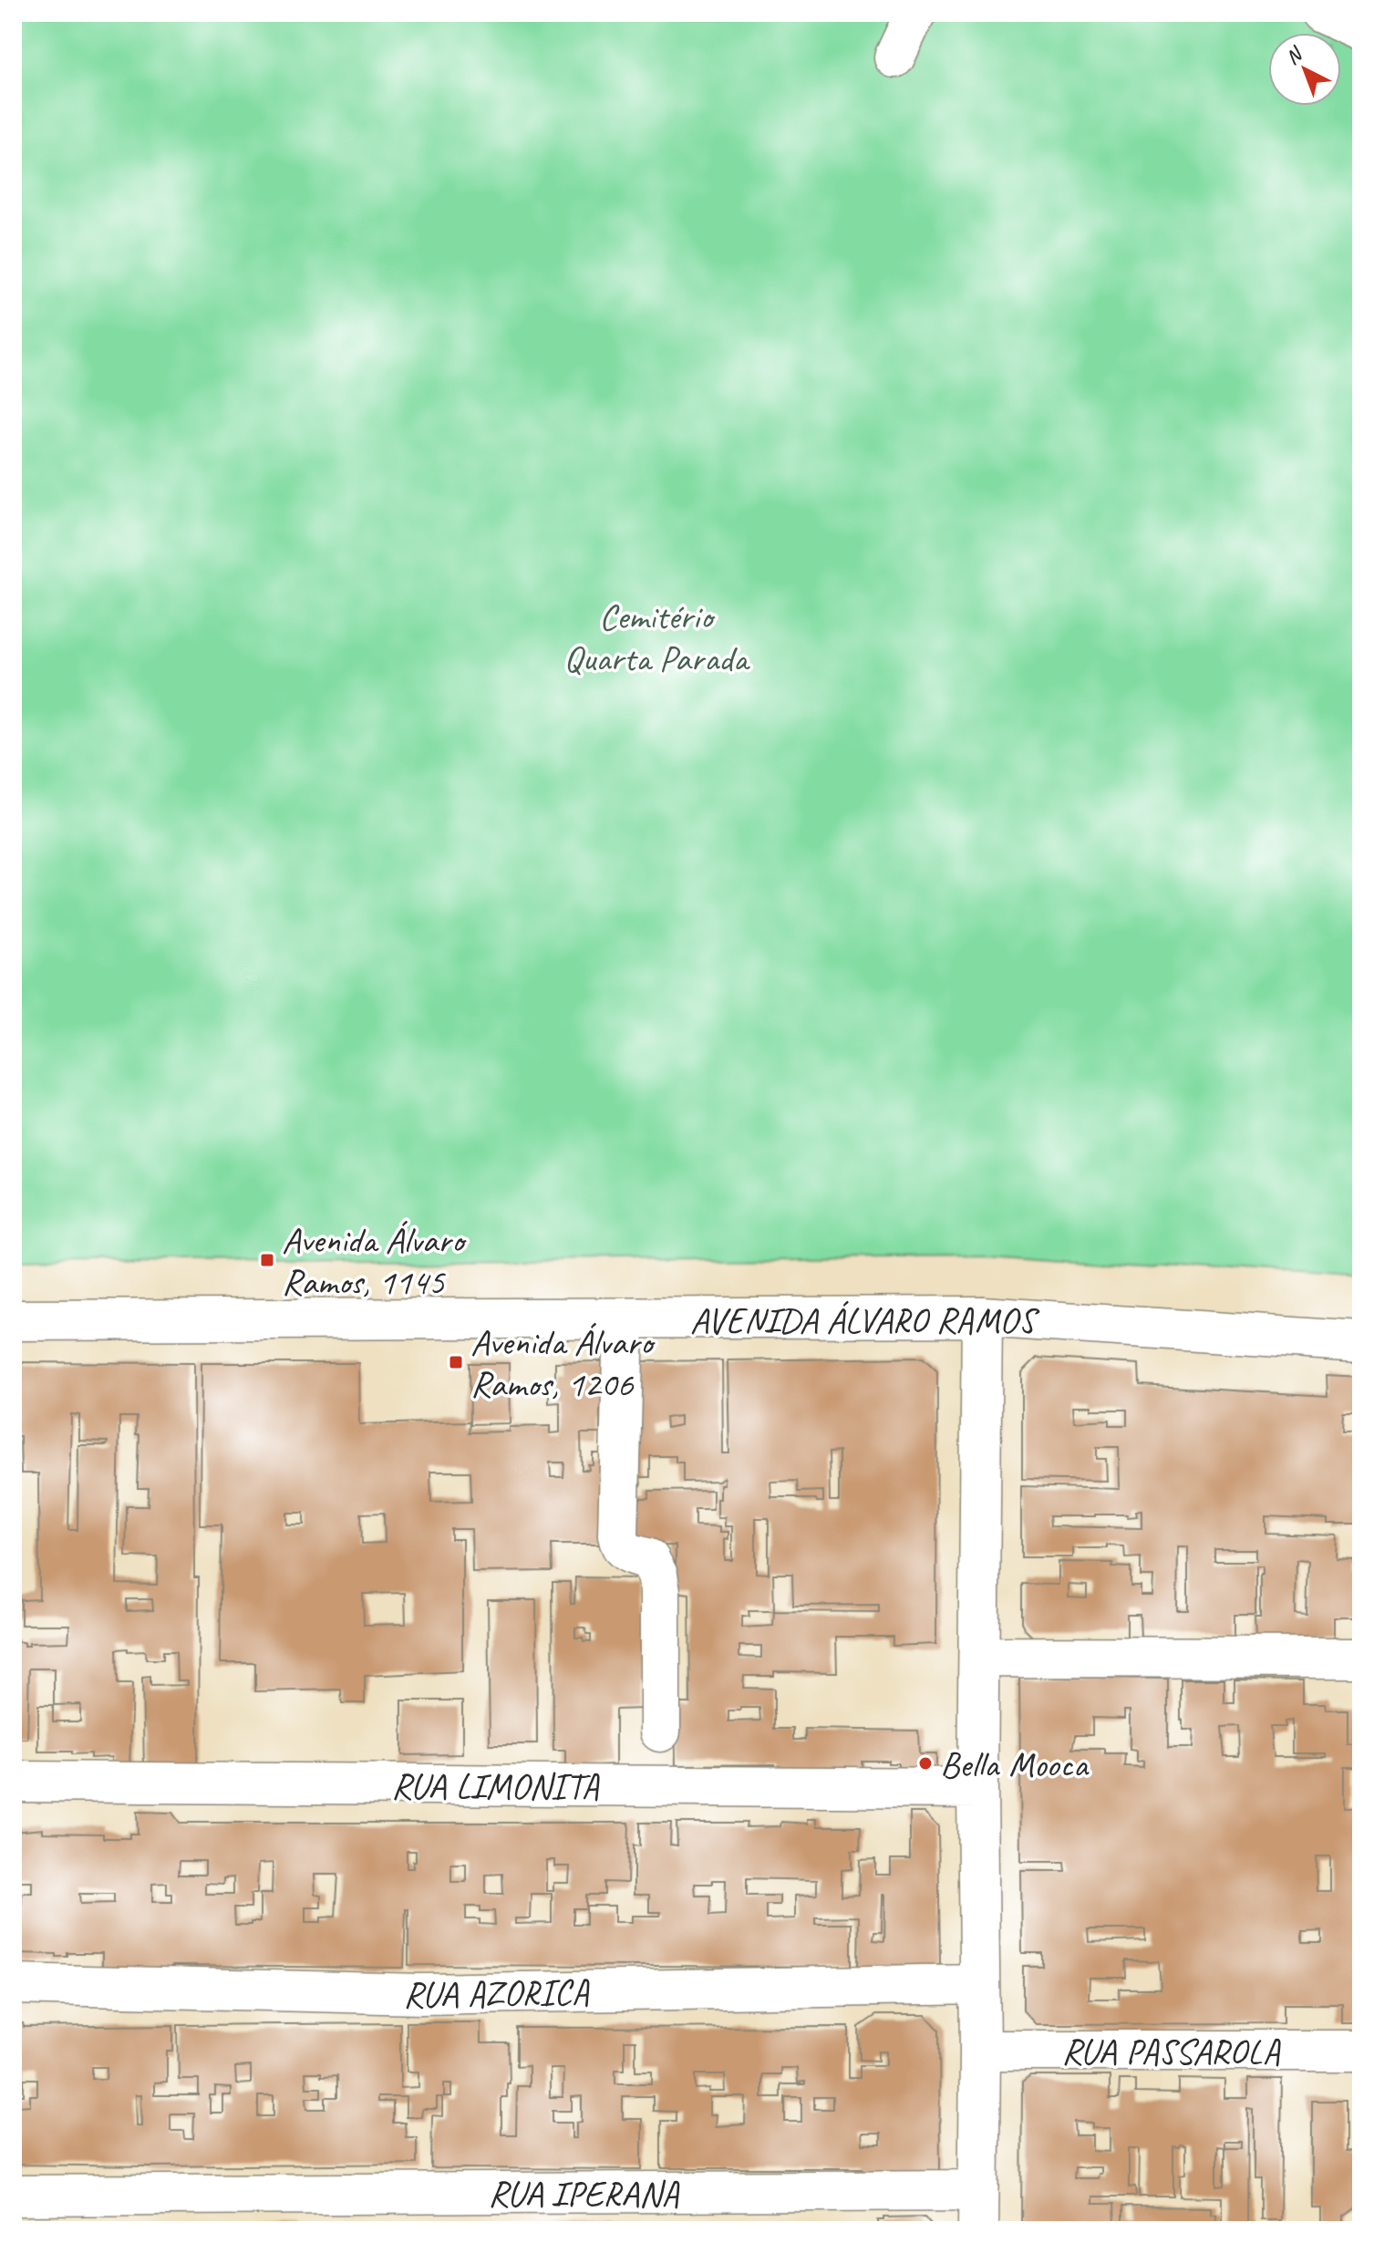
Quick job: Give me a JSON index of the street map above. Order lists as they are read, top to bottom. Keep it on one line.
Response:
{"streets":{"street":["AVENIDA ÁLVARO RAMOS","RUA LIMONITA","RUA AZORICA","RUA PASSAROLA","RUA IPERANA"]},"parks":["Cemitério Quarta Parada"],"places":{"transit":["Avenida Álvaro Ramos, 1145","Avenida Álvaro Ramos, 1206"],"other":["Bella Mooca"]},"north":"top left"}
